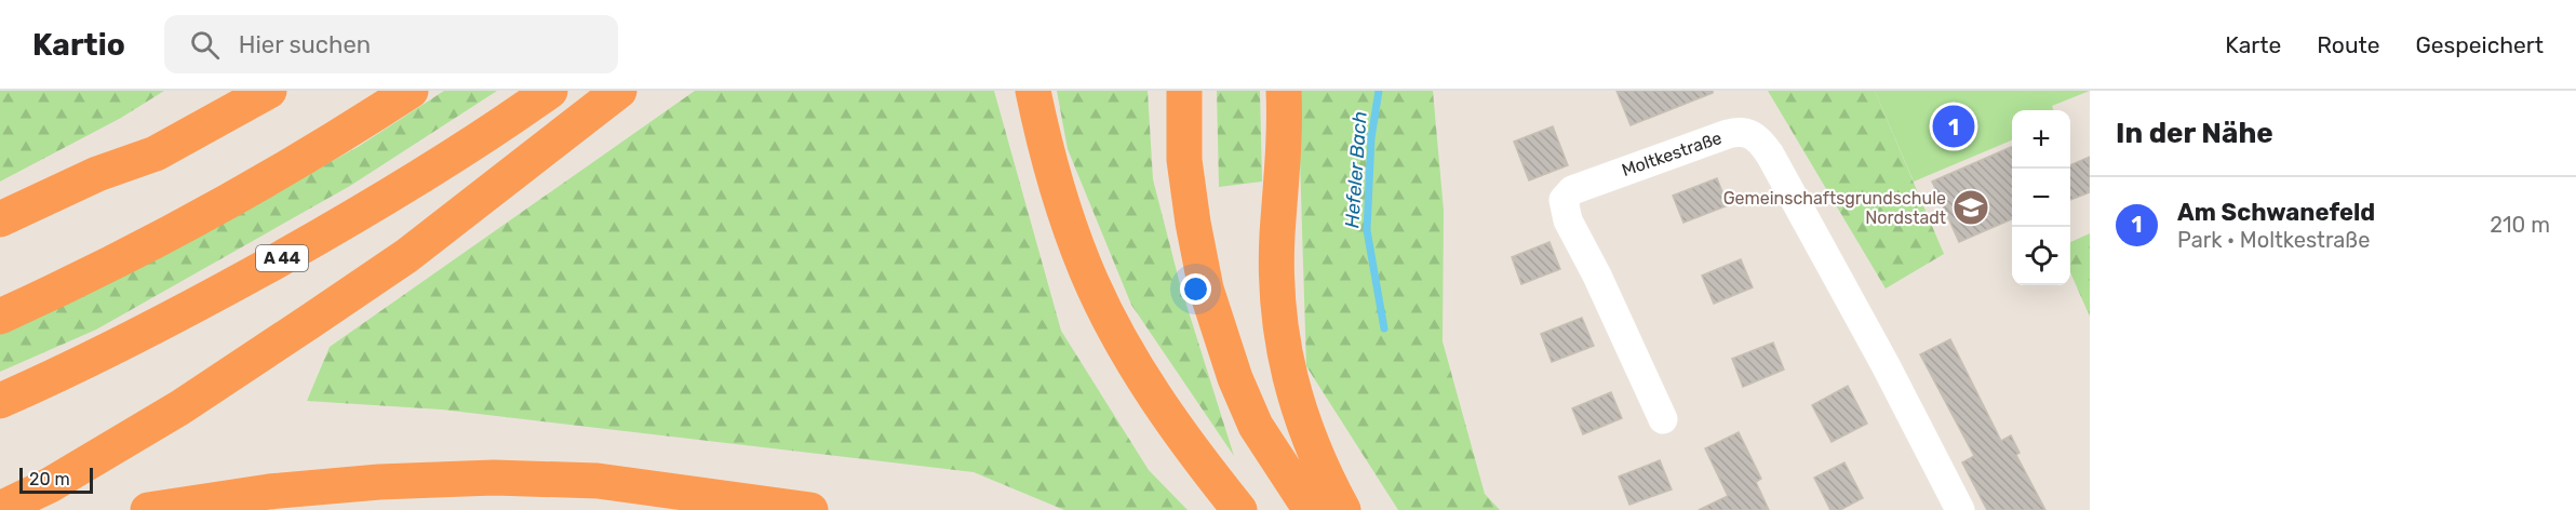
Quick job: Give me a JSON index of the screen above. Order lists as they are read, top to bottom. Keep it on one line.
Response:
{"streets":{"highway":["A 44"],"street":["Moltkestraße"]},"water":["Hefeler Bach"],"places":{"school or university":["Gemeinschaftsgrundschule Nordstadt"]},"scale_bar":"20 m","page":{"header":"Kartio","search":"Hier suchen","nav":["Karte","Route","Gespeichert"],"heading":"In der Nähe","pins":"1","map_buttons":["+","−"],"list":[{"mark":"1","name":"Am Schwanefeld","note":"Park · Moltkestraße","value":"210 m"}],"scale":"20 m"}}
